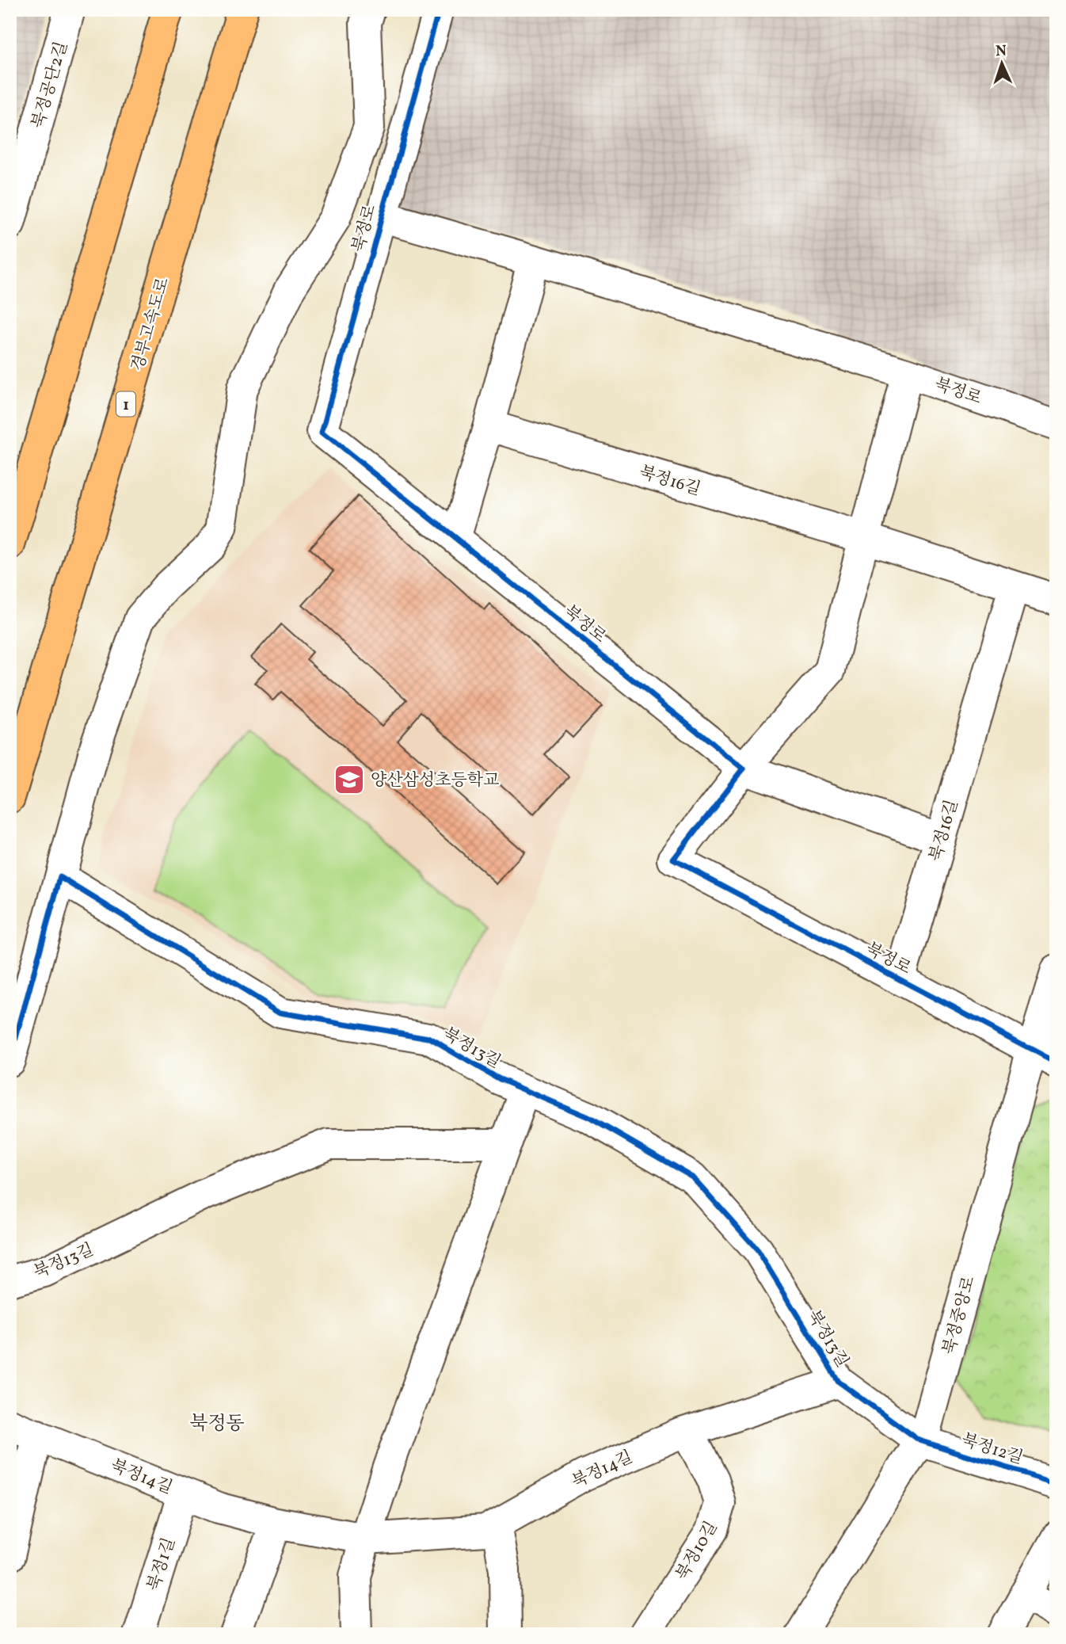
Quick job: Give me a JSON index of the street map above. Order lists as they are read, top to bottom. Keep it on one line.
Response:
{"streets":{"highway":["경부고속도로","1"],"street":["북정공단2길","북정로","북정16길","북정13길","북정중앙로","북정12길","북정14길","북정10길","북정1길"]},"crossings":[["북정로","북정16길"],["북정로","북정중앙로"],["북정13길","북정중앙로"],["북정13길","북정12길"],["북정13길","북정14길"],["북정중앙로","북정12길"],["북정14길","북정10길"],["북정14길","북정1길"]],"districts":["북정동"],"places":{"school or university":["양산삼성초등학교"]},"north":"top"}
